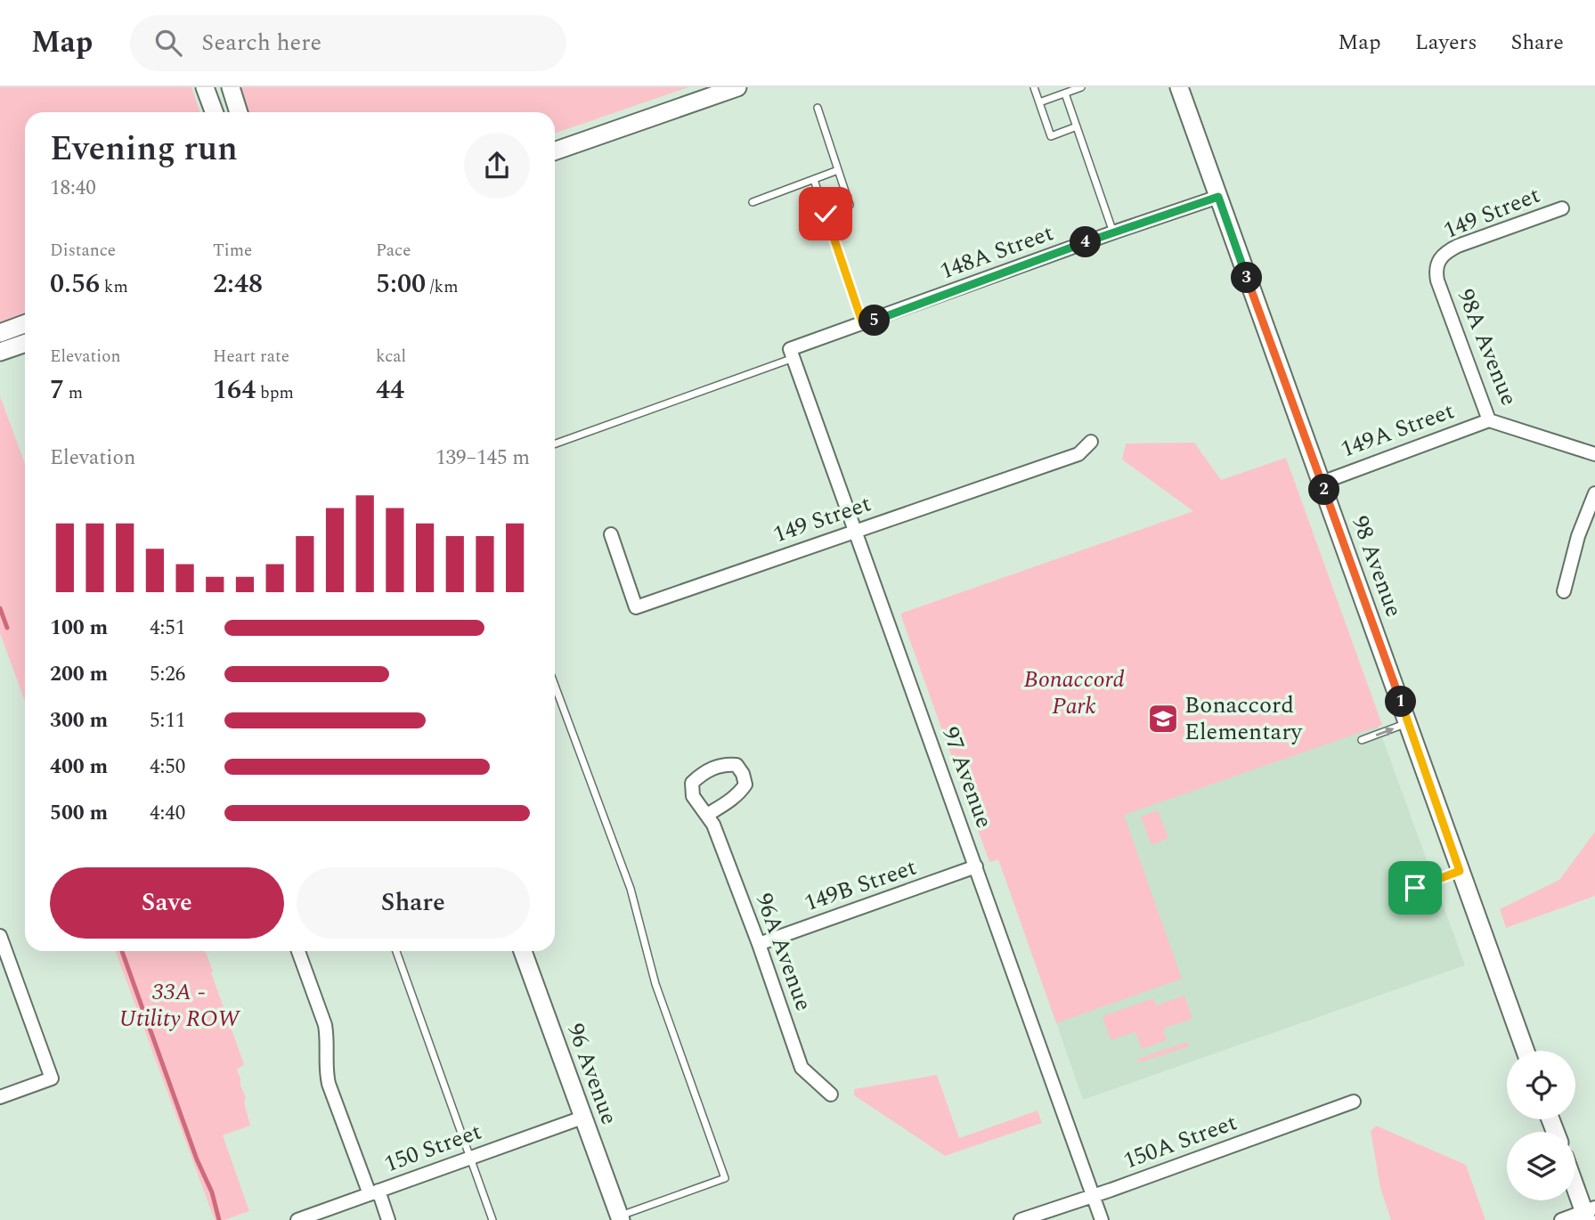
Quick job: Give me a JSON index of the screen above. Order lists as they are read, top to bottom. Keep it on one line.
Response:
{"streets":{"street":["149 Street","148A Street","98A Avenue","149A Street","98 Avenue","97 Avenue","149B Street","96A Avenue","96 Avenue","150A Street","150 Street"]},"crossings":[["149 Street","98A Avenue"],["149 Street","97 Avenue"],["148A Street","98 Avenue"],["148A Street","97 Avenue"],["98A Avenue","149A Street"],["149A Street","98 Avenue"],["97 Avenue","149B Street"],["97 Avenue","150A Street"],["149B Street","96A Avenue"],["96 Avenue","150 Street"]],"parks":["Bonaccord Park","33A - Utility ROW"],"places":{"school or university":["Bonaccord Elementary"]},"page":{"header":"Map","search":"Search here","nav":["Map","Layers","Share"],"heading":["Evening run","18:40"],"stats":[["Distance","0.56 km"],["Time","2:48"],["Pace","5:00 /km"],["Elevation","7 m"],["Heart rate","164 bpm"],["kcal","44"]],"pins":["4","3","5","2","1"],"chart":["Elevation","139–145 m"],"list":[{"name":"100 m","note":"4:51"},{"name":"200 m","note":"5:26"},{"name":"300 m","note":"5:11"},{"name":"400 m","note":"4:50"},{"name":"500 m","note":"4:40"}],"buttons":["Save","Share"]}}
